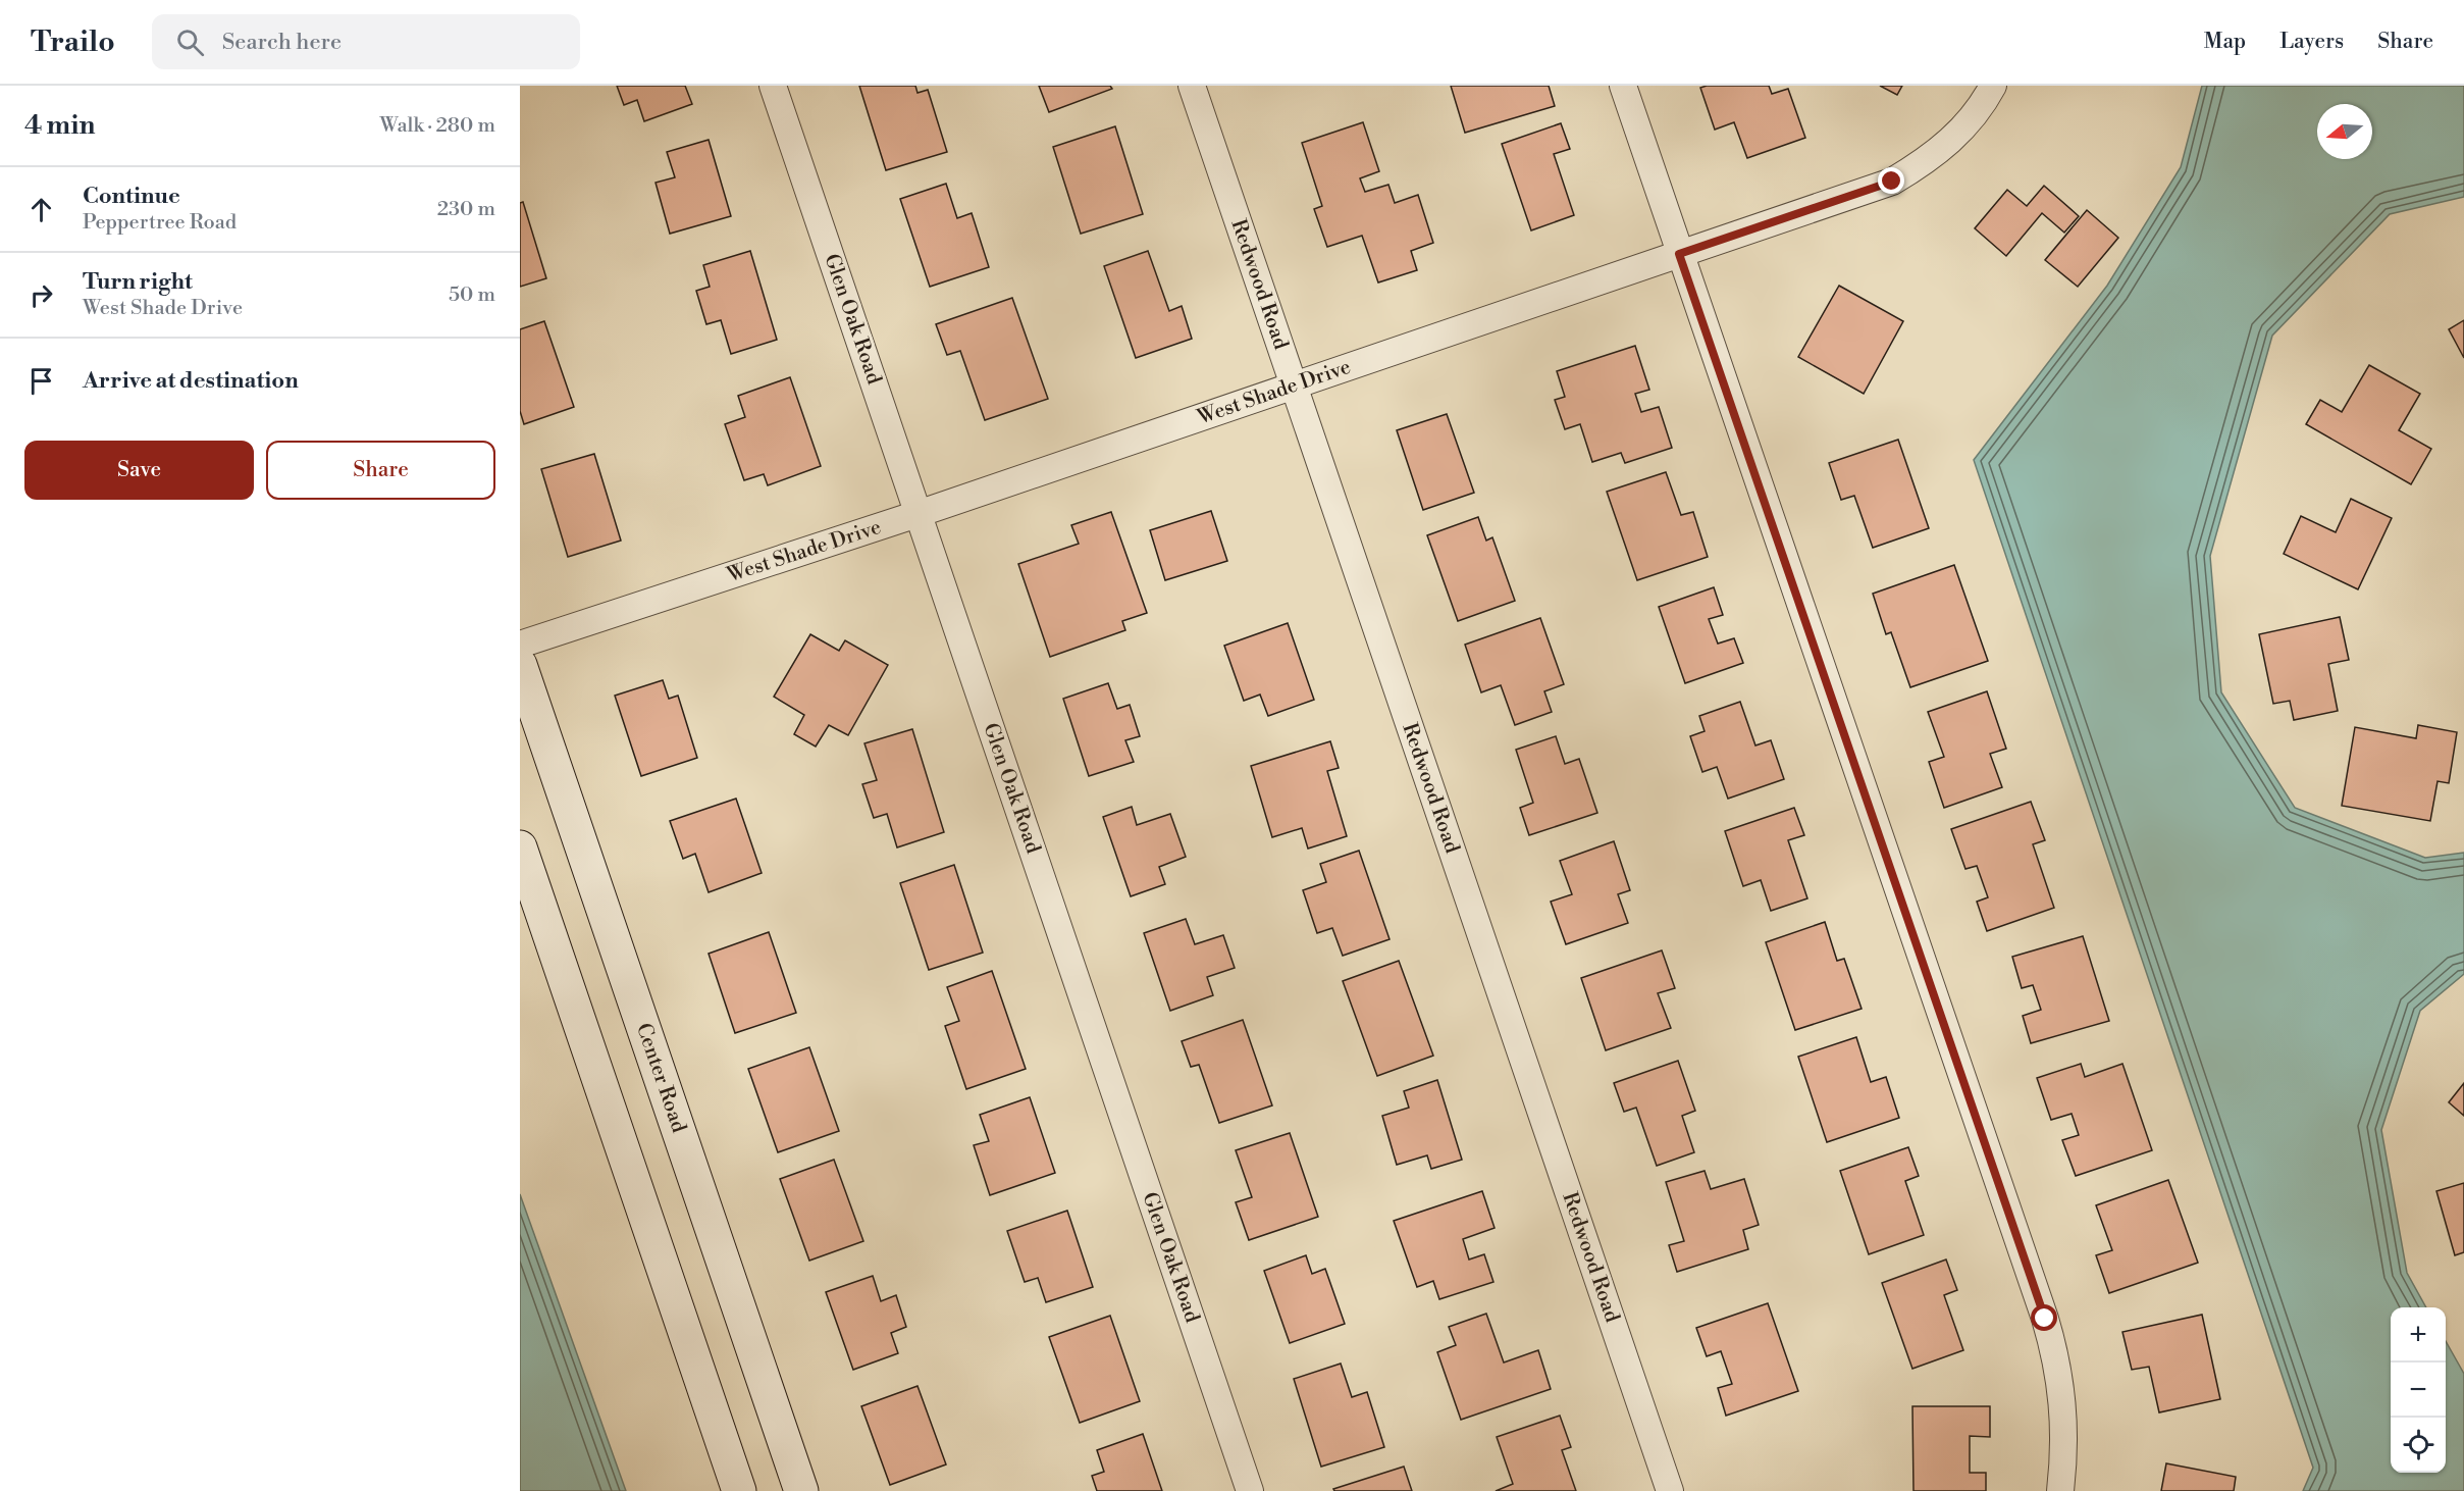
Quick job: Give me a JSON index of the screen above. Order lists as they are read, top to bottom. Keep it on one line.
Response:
{"streets":{"street":["Redwood Road","Glen Oak Road","West Shade Drive","Center Road"]},"crossings":[["Redwood Road","West Shade Drive"],["Glen Oak Road","West Shade Drive"]],"north":"left","page":{"header":"Trailo","search":"Search here","nav":["Map","Layers","Share"],"heading":["4 min","Walk · 280 m"],"list":[["Continue","Peppertree Road","230 m"],["Turn right","West Shade Drive","50 m"],"Arrive at destination"],"buttons":["Save","Share"],"map_buttons":["+","−"]}}
